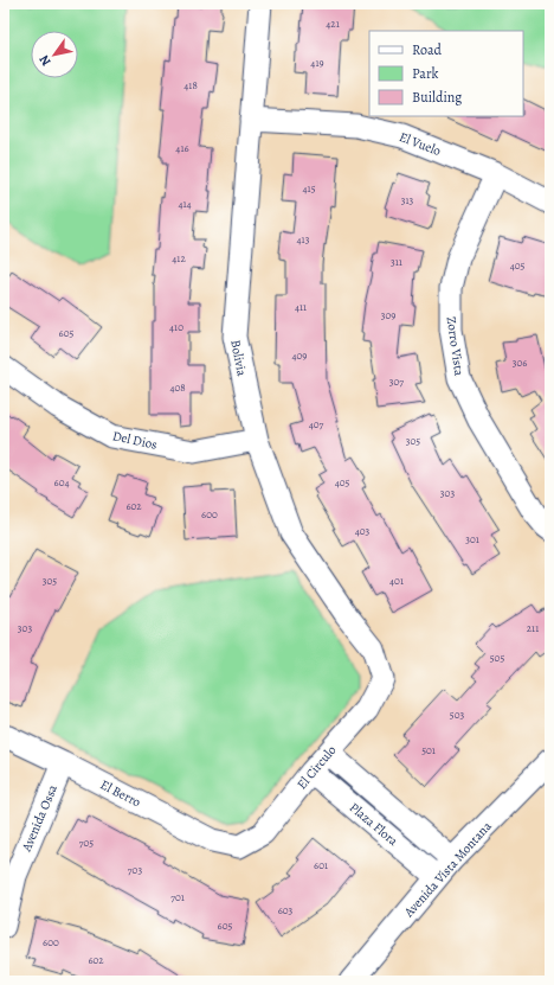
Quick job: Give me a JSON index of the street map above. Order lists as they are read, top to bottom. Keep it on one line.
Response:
{"streets":{"street":["El Vuelo","Zorro Vista","Bolivia","Del Dios","El Circulo","El Berro","Avenida Ossa","Plaza Flora","Avenida Vista Montana"]},"crossings":[["El Vuelo","Zorro Vista"],["El Vuelo","Bolivia"],["Bolivia","Del Dios"],["Bolivia","El Circulo"],["El Circulo","El Berro"],["El Circulo","Plaza Flora"],["El Berro","Avenida Ossa"],["Plaza Flora","Avenida Vista Montana"]],"house_numbers":["421","419","418","416","415","313","414","413","412","311","405","411","309","410","605","409","306","307","408","407","305","604","405","303","602","600","403","301","305","401","303","211","505","503","501","705","601","703","701","603","605","600","602"],"legend":["Road","Park","Building"],"north":"bottom left"}
